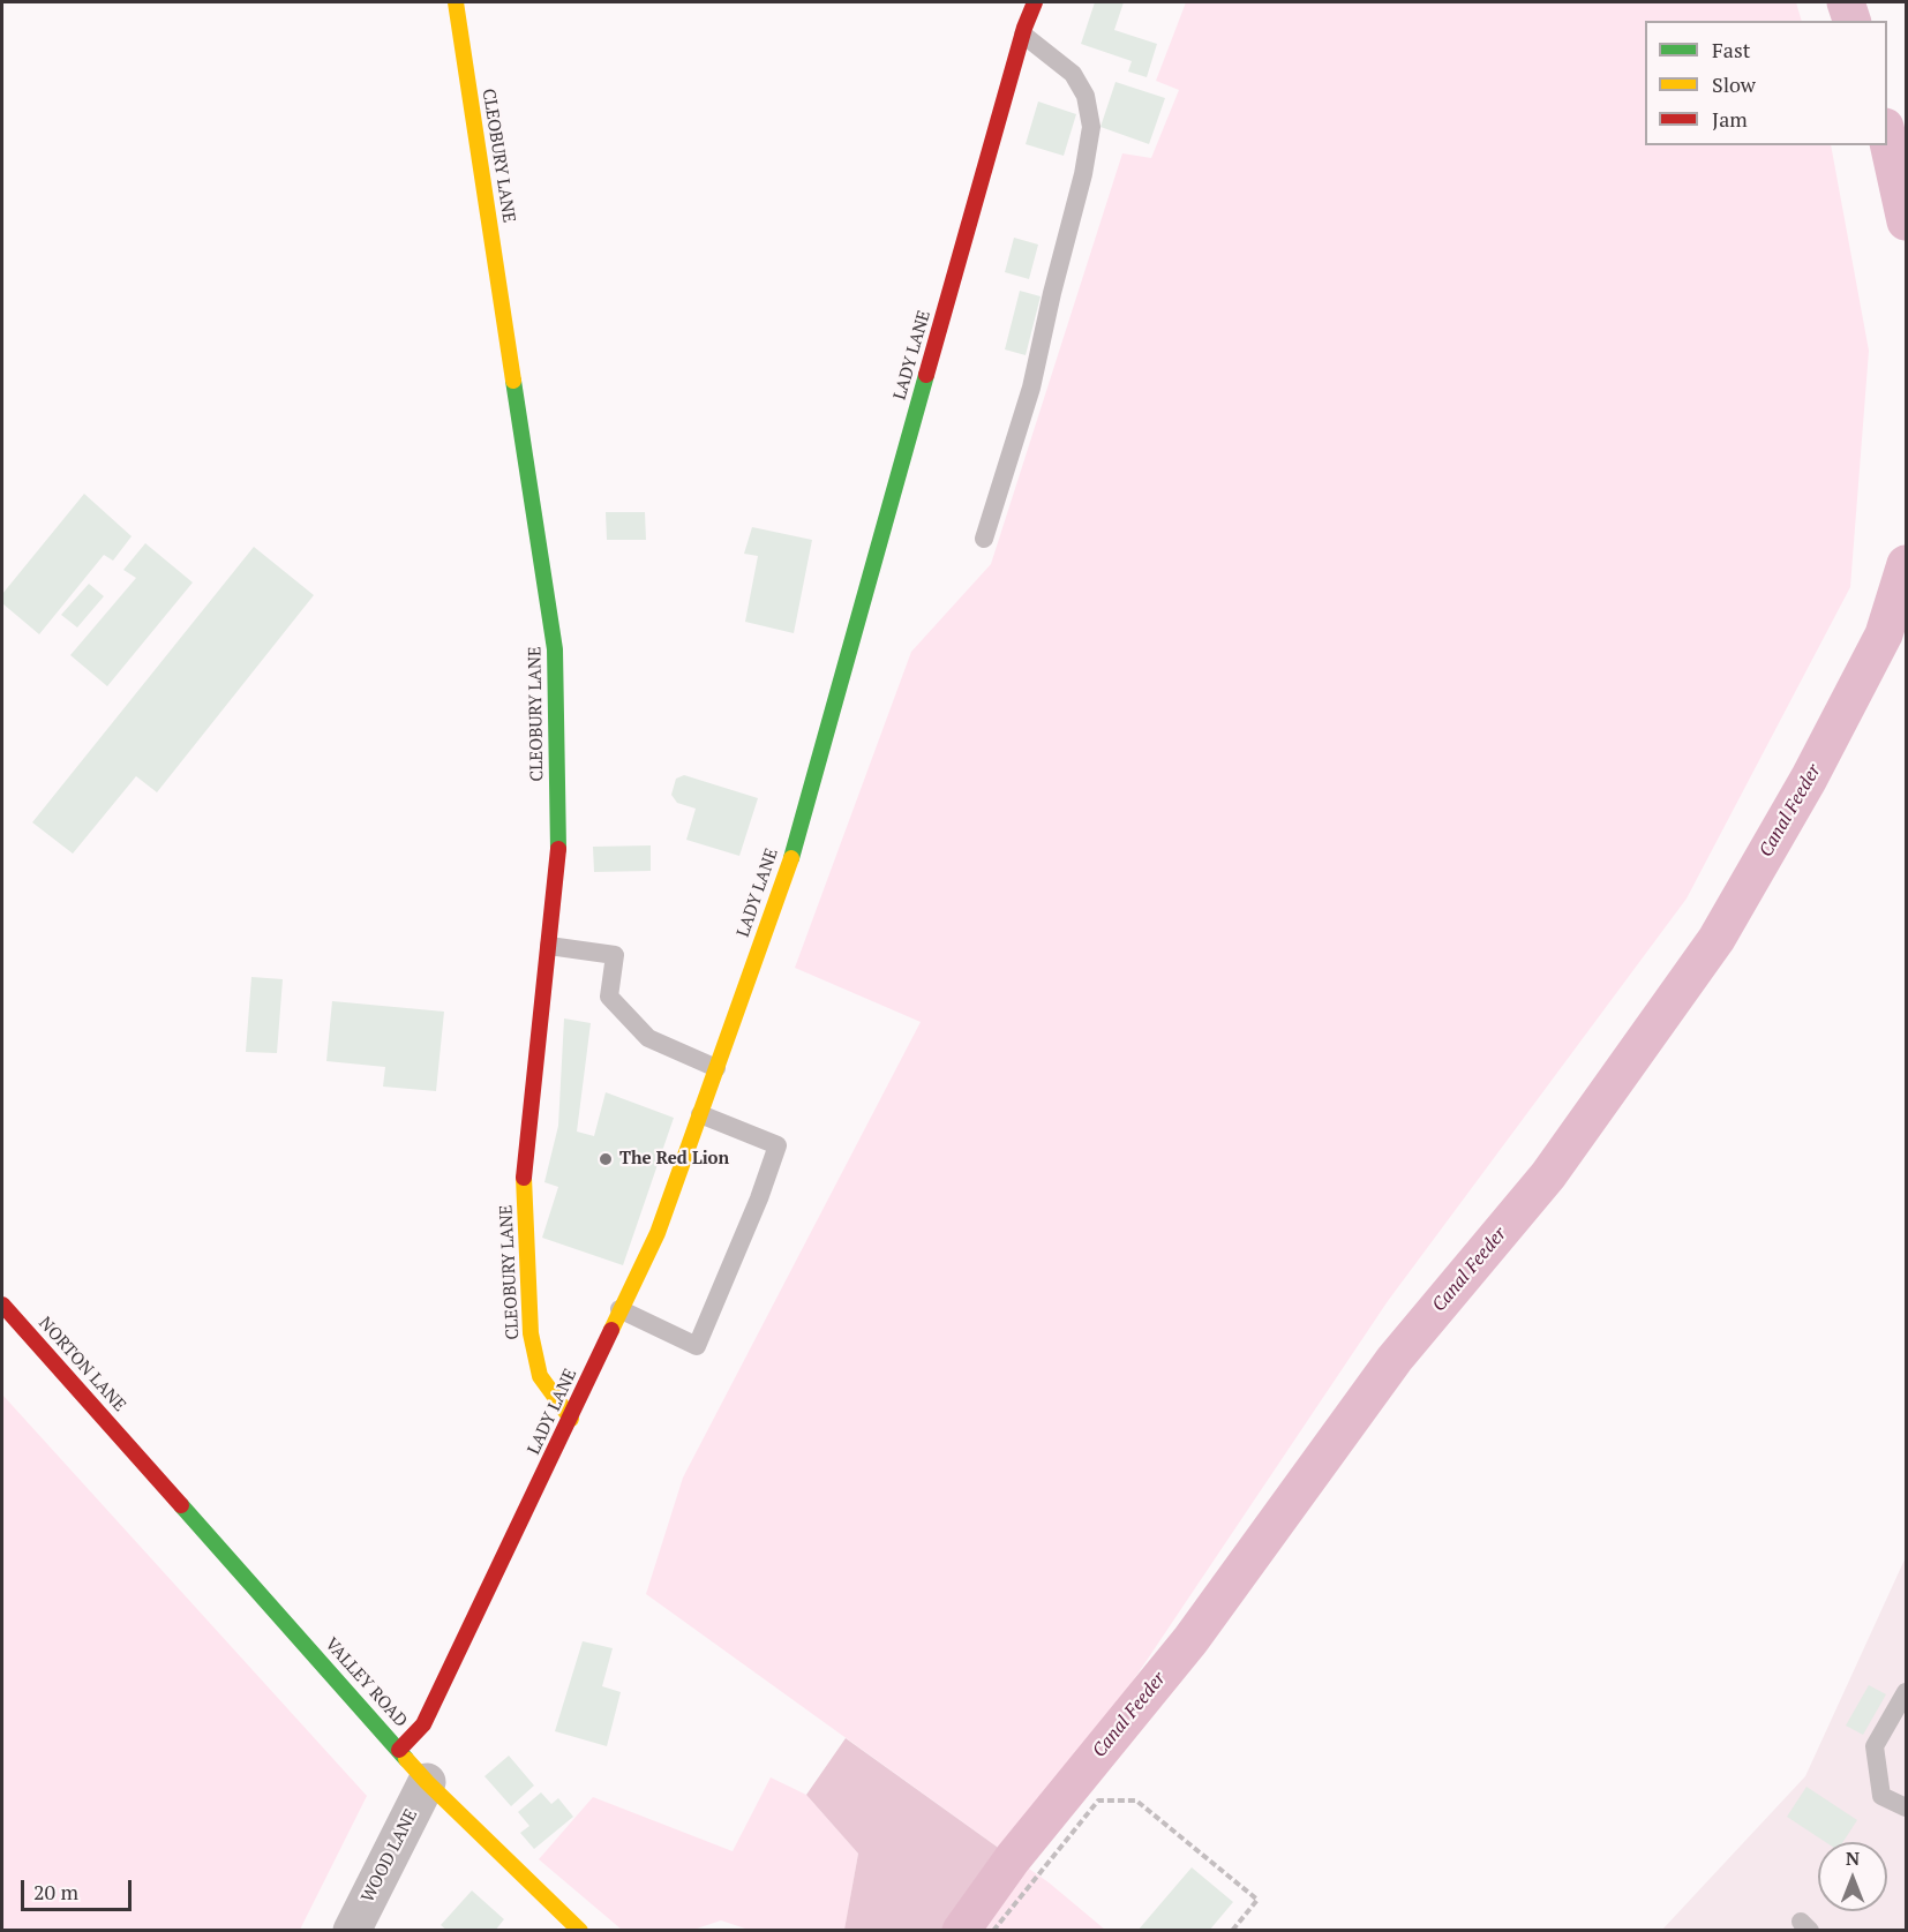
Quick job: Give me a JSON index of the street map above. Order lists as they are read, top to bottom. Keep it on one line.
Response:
{"streets":{"street":["CLEOBURY LANE","LADY LANE","NORTON LANE","VALLEY ROAD","WOOD LANE"]},"crossings":[["CLEOBURY LANE","LADY LANE"],["LADY LANE","VALLEY ROAD"],["NORTON LANE","VALLEY ROAD"],["VALLEY ROAD","WOOD LANE"]],"water":["Canal Feeder"],"places":["The Red Lion"],"legend":["Fast","Slow","Jam"],"scale_bar":"20 m","north":"top"}
